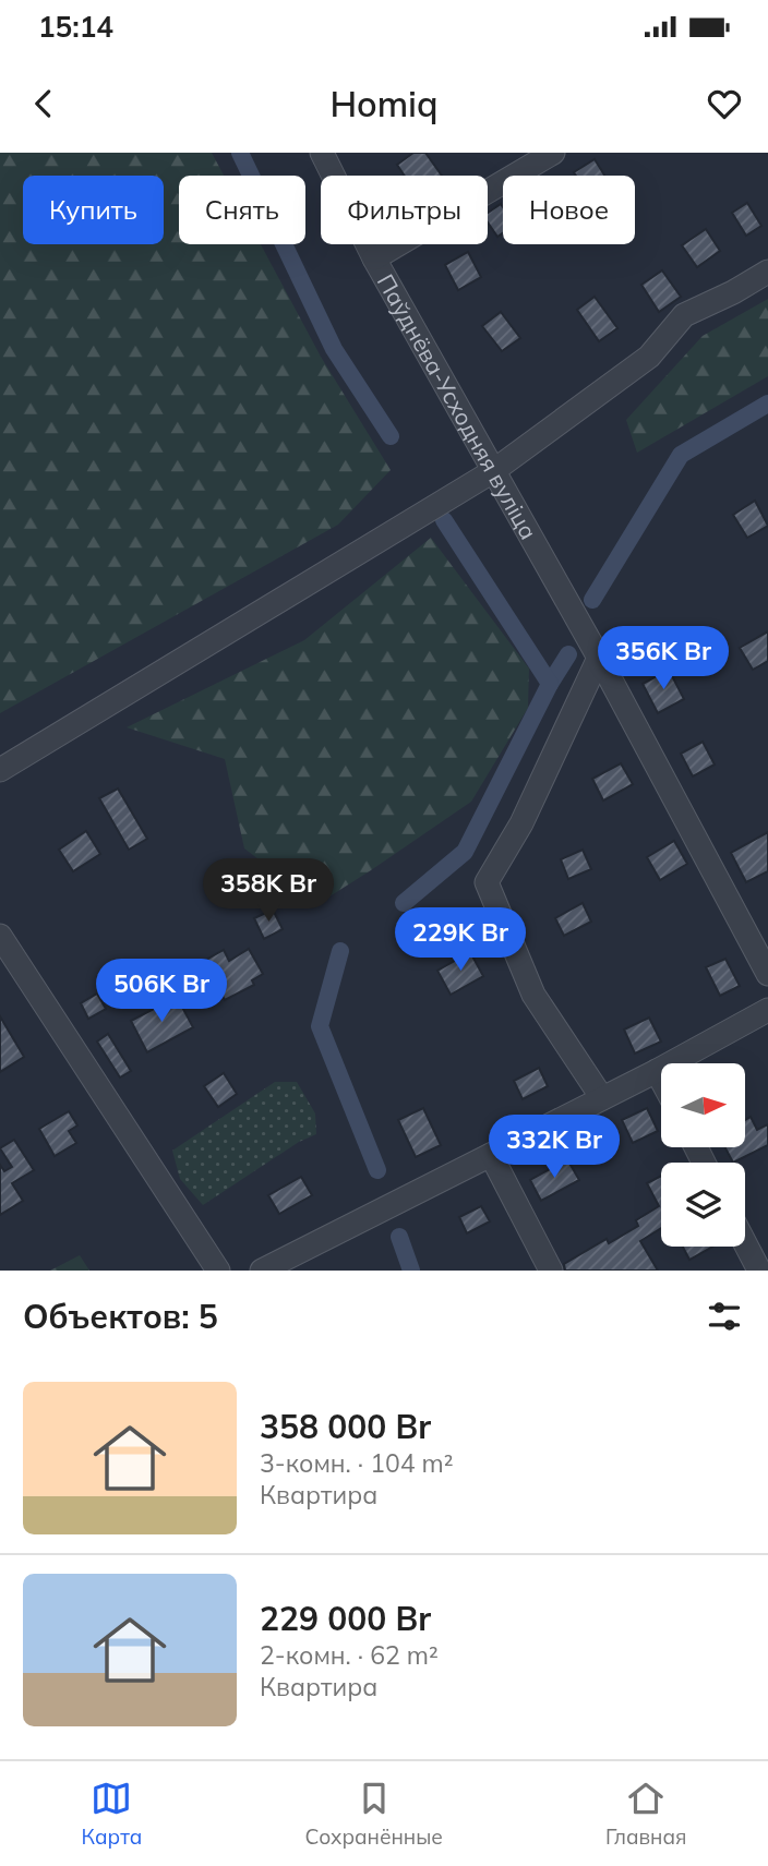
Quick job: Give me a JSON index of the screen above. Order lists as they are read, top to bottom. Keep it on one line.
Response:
{"streets":{"street":["Паўднёва-Усходняя вуліца"]},"north":"right","page":{"status":"15:14","header":"Homiq","chip":["Купить","Снять","Фильтры","Новое"],"price":["356K Br","358K Br","229K Br","506K Br","332K Br"],"heading":"Объектов: 5","list":[{"name":"358 000 Br","note":"3-комн. · 104 m² · Квартира"},{"name":"229 000 Br","note":"2-комн. · 62 m² · Квартира"}],"tabs":["Карта","Сохранённые","Главная"]}}
